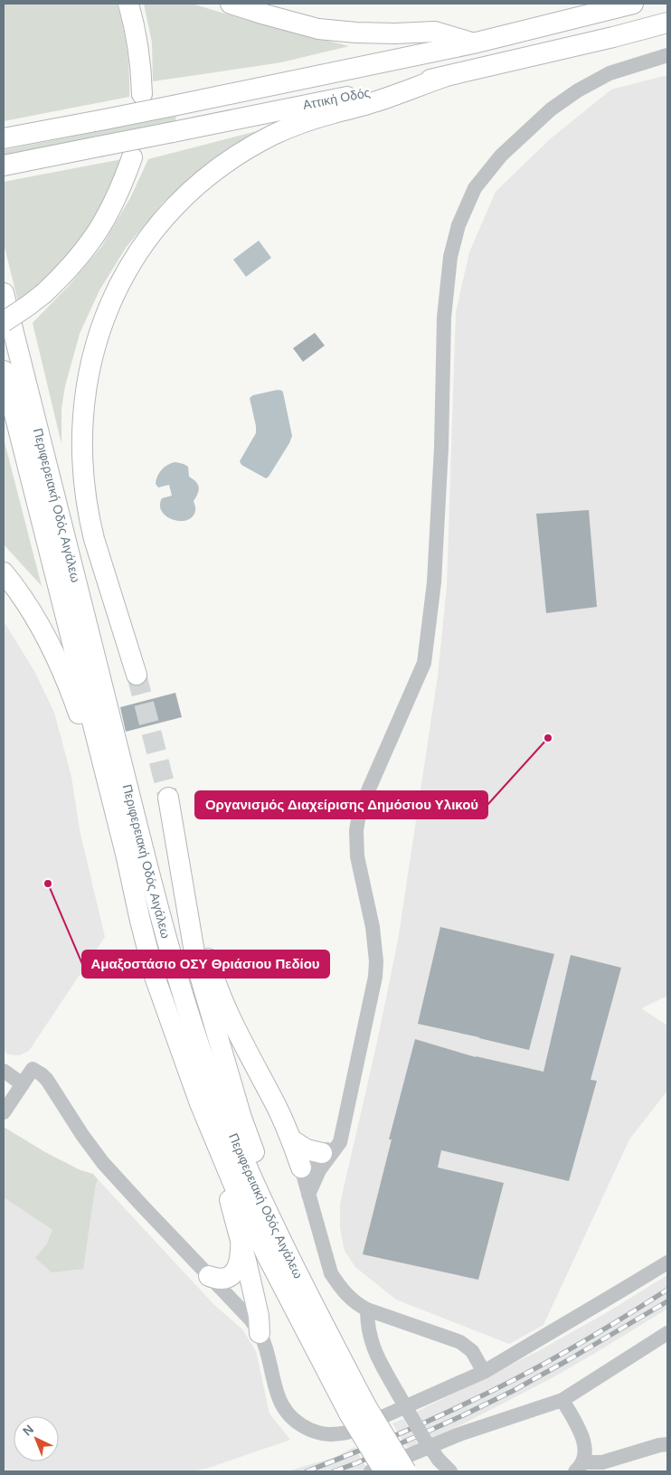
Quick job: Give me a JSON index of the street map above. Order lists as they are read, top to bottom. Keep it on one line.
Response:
{"streets":{"highway":["Αττική Οδός","Περιφερειακή Οδός Αιγάλεω"]},"places":["Οργανισμός Διαχείρισης Δημόσιου Υλικού","Αμαξοστάσιο ΟΣΥ Θριάσιου Πεδίου"],"north":"top left"}
